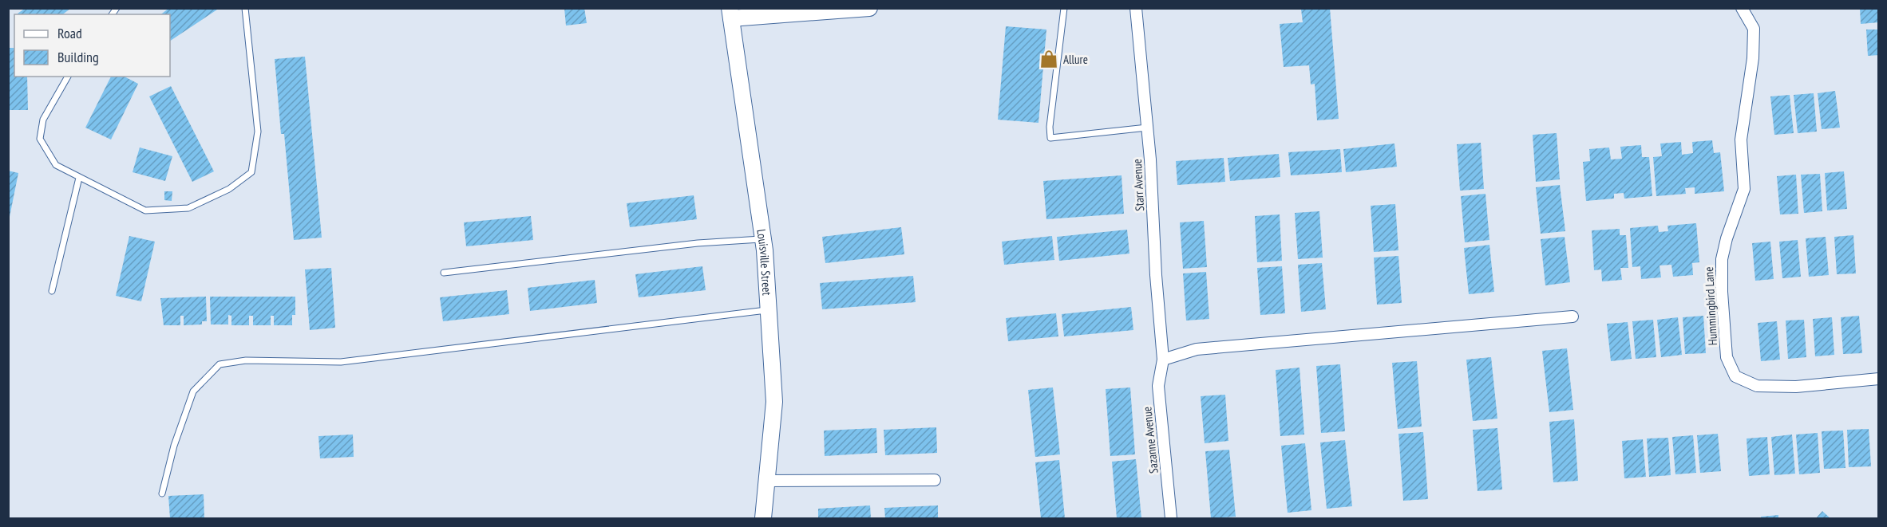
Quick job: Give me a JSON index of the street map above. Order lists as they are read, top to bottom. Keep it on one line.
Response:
{"streets":{"main road":["Louisville Street"],"street":["Starr Avenue","Hummingbird Lane","Sazanne Avenue"]},"crossings":[["Starr Avenue","Sazanne Avenue"]],"places":{"shop":["Allure"]},"legend":["Road","Building"]}
